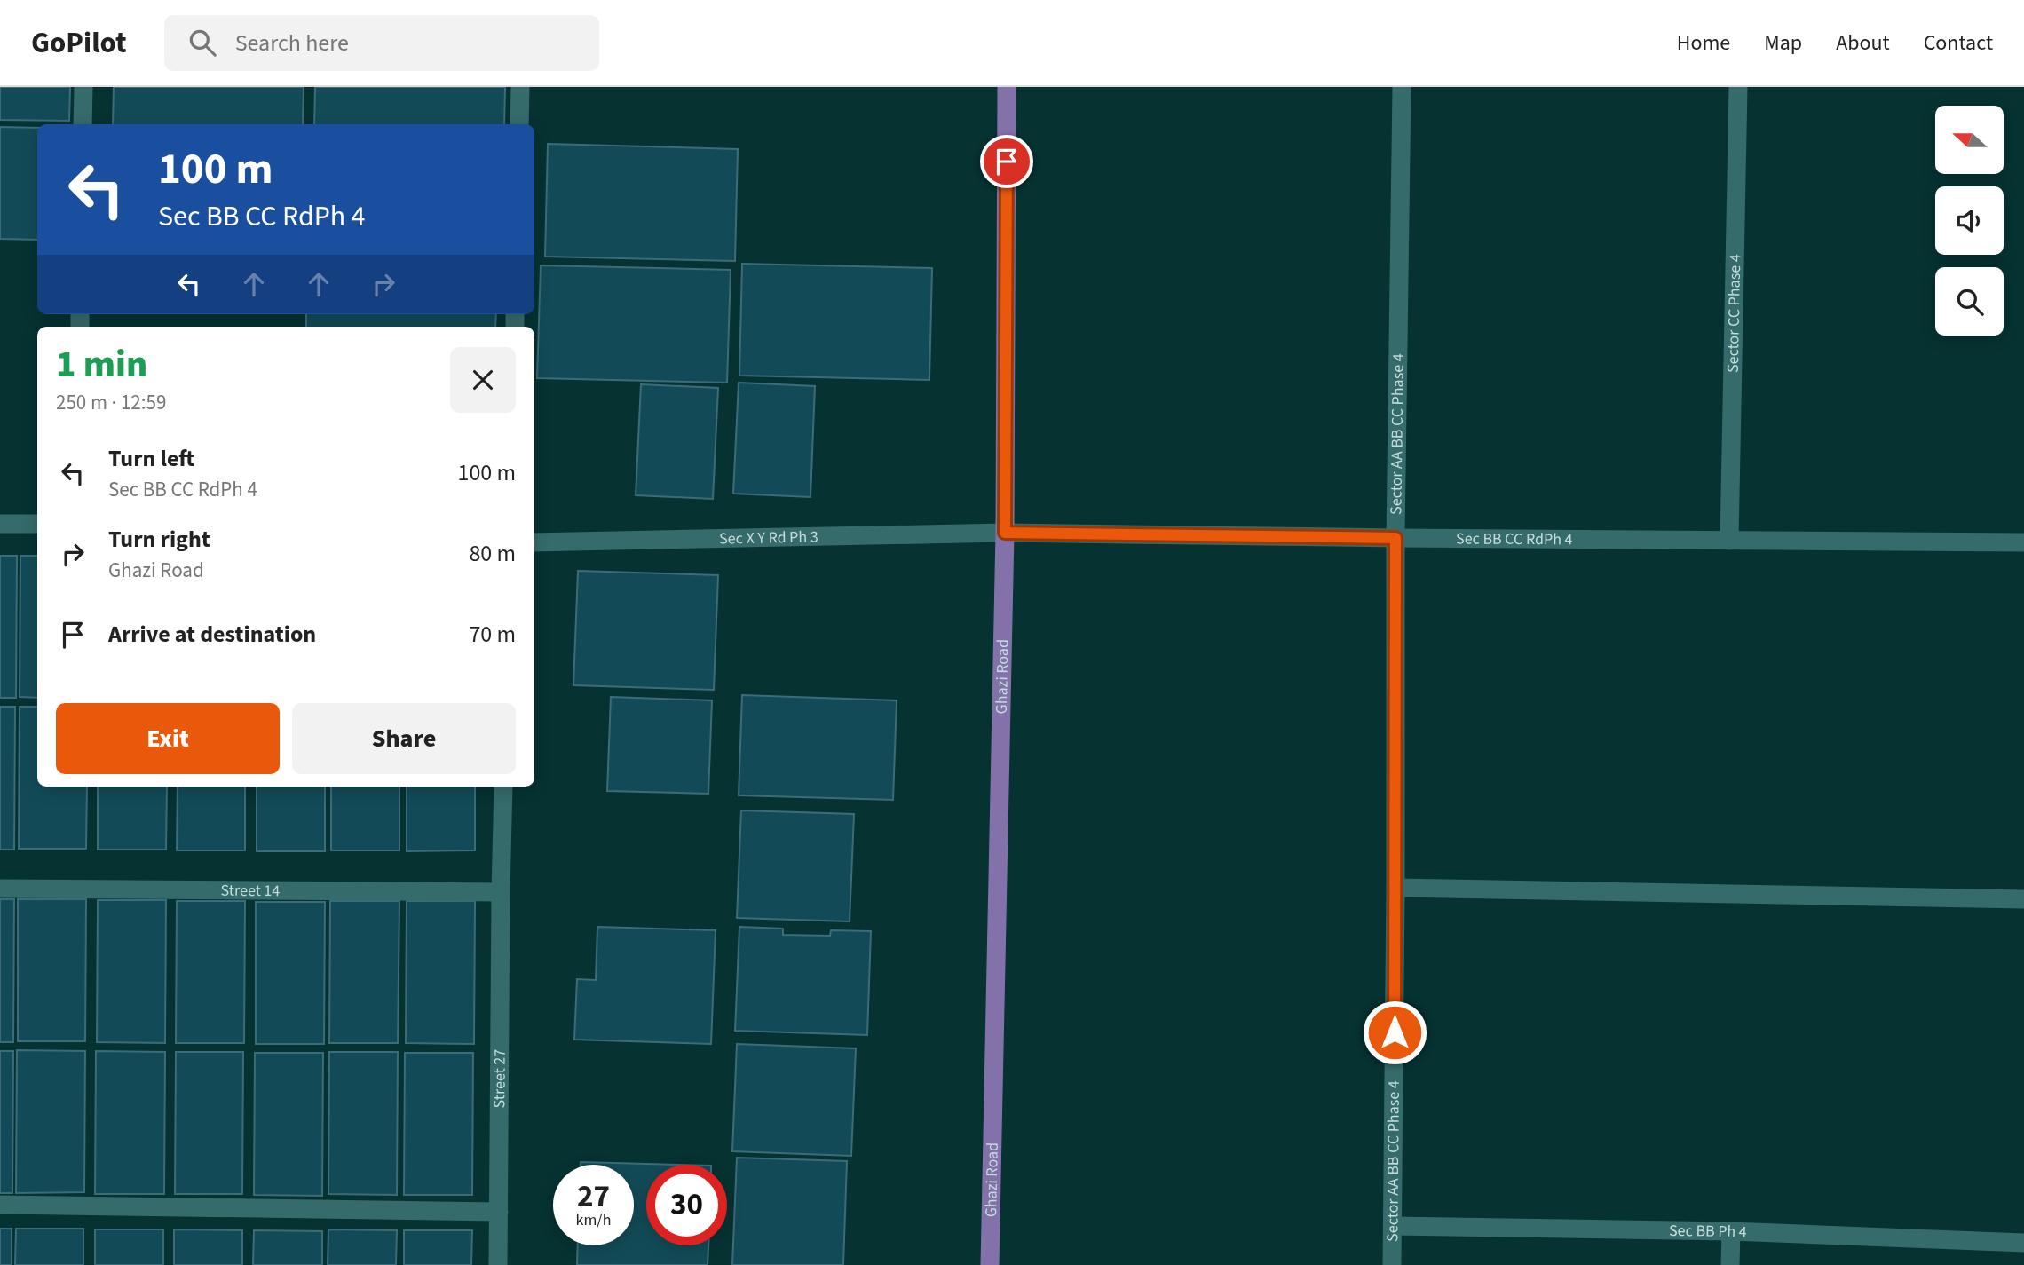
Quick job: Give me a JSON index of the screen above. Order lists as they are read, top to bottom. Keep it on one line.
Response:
{"streets":{"main road":["Ghazi Road"],"street":["Sector CC Phase 4","Sector AA BB CC Phase 4","Sec X Y Rd Ph 3","Sec BB CC RdPh 4","Street 14","Street 27","Sec BB Ph 4"]},"crossings":[["Sector CC Phase 4","Sec BB CC RdPh 4"],["Sector AA BB CC Phase 4","Sec BB CC RdPh 4"],["Sector AA BB CC Phase 4","Sec BB Ph 4"],["Sec X Y Rd Ph 3","Sec BB CC RdPh 4"],["Sec X Y Rd Ph 3","Ghazi Road"],["Sec BB CC RdPh 4","Ghazi Road"],["Street 14","Street 27"]],"north":"left","page":{"header":"GoPilot","search":"Search here","nav":["Home","Map","About","Contact"],"turn":["100 m","Sec BB CC RdPh 4"],"heading":["1 min","250 m · 12:59"],"list":[{"name":"Turn left","note":"Sec BB CC RdPh 4","value":"100 m"},{"name":"Turn right","note":"Ghazi Road","value":"80 m"},{"name":"Arrive at destination","value":"70 m"}],"buttons":["Exit","Share"],"speed":"27 km/h","limit":"30"}}
